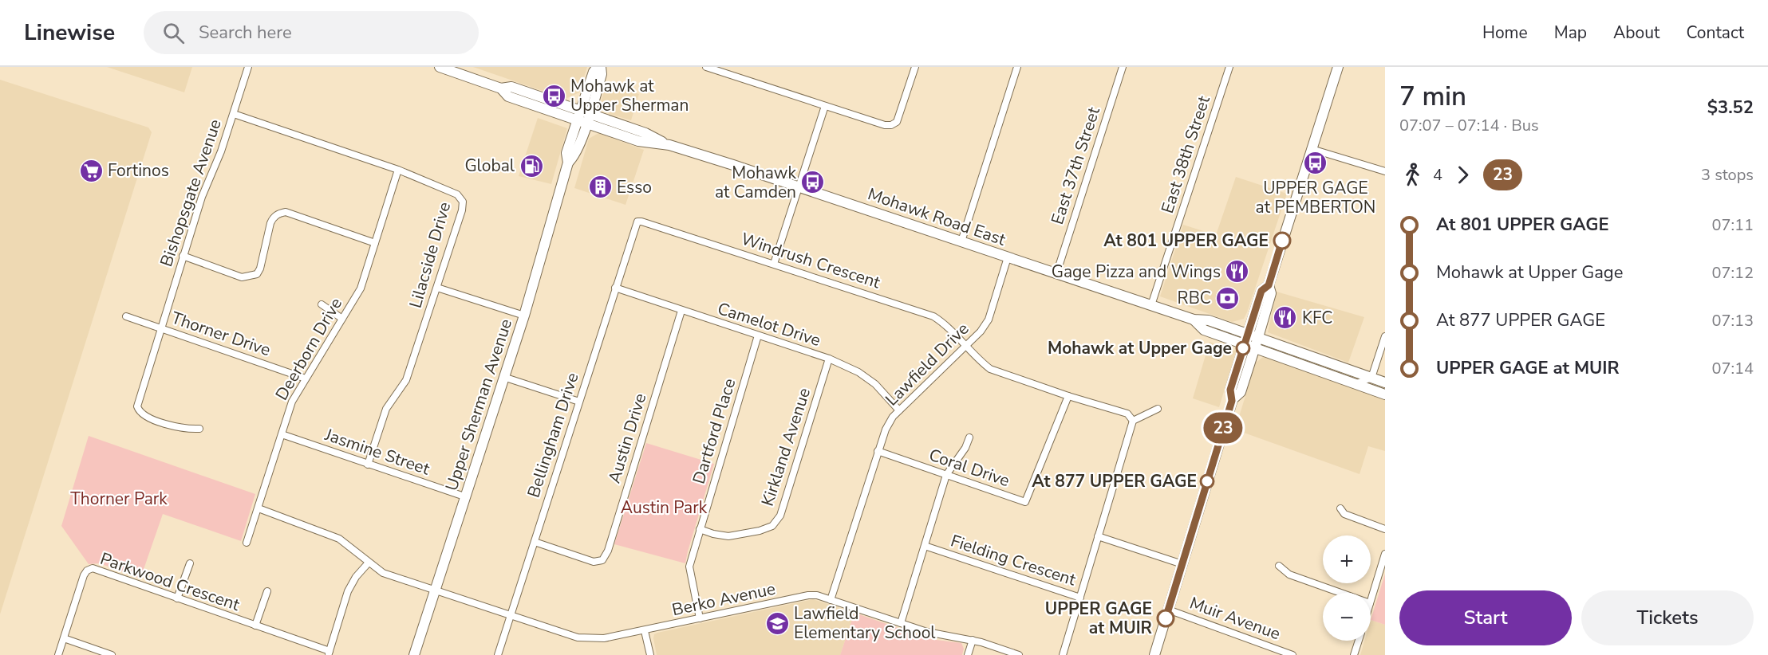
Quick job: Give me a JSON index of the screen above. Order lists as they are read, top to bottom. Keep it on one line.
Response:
{"streets":{"main road":["Mohawk Road East","Upper Sherman Avenue"],"street":["East 38th Street","East 37th Street","Bishopsgate Avenue","Lilacside Drive","Windrush Crescent","Camelot Drive","Thorner Drive","Deerborn Drive","Lawfield Drive","Dartford Place","Bellingham Drive","Austin Drive","Kirkland Avenue","Jasmine Street","Coral Drive","Fielding Crescent","Parkwood Crescent","Berko Avenue","Muir Avenue"]},"crossings":[["East 38th Street","Mohawk Road East"],["East 37th Street","Mohawk Road East"],["Bishopsgate Avenue","Lilacside Drive"],["Bishopsgate Avenue","Thorner Drive"],["Mohawk Road East","Lawfield Drive"],["Mohawk Road East","Upper Sherman Avenue"],["Lilacside Drive","Deerborn Drive"],["Lilacside Drive","Jasmine Street"],["Windrush Crescent","Lawfield Drive"],["Windrush Crescent","Bellingham Drive"],["Camelot Drive","Lawfield Drive"],["Camelot Drive","Dartford Place"],["Camelot Drive","Bellingham Drive"],["Camelot Drive","Austin Drive"],["Camelot Drive","Kirkland Avenue"],["Thorner Drive","Deerborn Drive"],["Deerborn Drive","Jasmine Street"],["Deerborn Drive","Berko Avenue"],["Lawfield Drive","Coral Drive"],["Lawfield Drive","Berko Avenue"],["Upper Sherman Avenue","Jasmine Street"],["Upper Sherman Avenue","Berko Avenue"],["Dartford Place","Kirkland Avenue"],["Dartford Place","Berko Avenue"],["Bellingham Drive","Austin Drive"],["Bellingham Drive","Berko Avenue"]],"parks":["Thorner Park","Austin Park"],"places":{"bus stop":["Mohawk at Upper Sherman","UPPER GAGE at PEMBERTON","Mohawk at Camden"],"fuel station":["Global"],"supermarket":["Fortinos"],"building":["Esso"],"other":["At 801 UPPER GAGE","Mohawk at Upper Gage","At 877 UPPER GAGE","UPPER GAGE at MUIR"],"restaurant":["Gage Pizza and Wings","KFC"],"bank":["RBC"],"school or university":["Lawfield Elementary School"]},"lines":["bus line 23"],"page":{"header":"Linewise","search":"Search here","nav":["Home","Map","About","Contact"],"on_map":"23","heading":["7 min","07:07 – 07:14 · Bus","$3.52"],"legs":["4","23","3 stops"],"list":[{"name":"At 801 UPPER GAGE","value":"07:11"},{"name":"Mohawk at Upper Gage","value":"07:12"},{"name":"At 877 UPPER GAGE","value":"07:13"},{"name":"UPPER GAGE at MUIR","value":"07:14"}],"map_buttons":["+","−"],"buttons":["Start","Tickets"]}}
